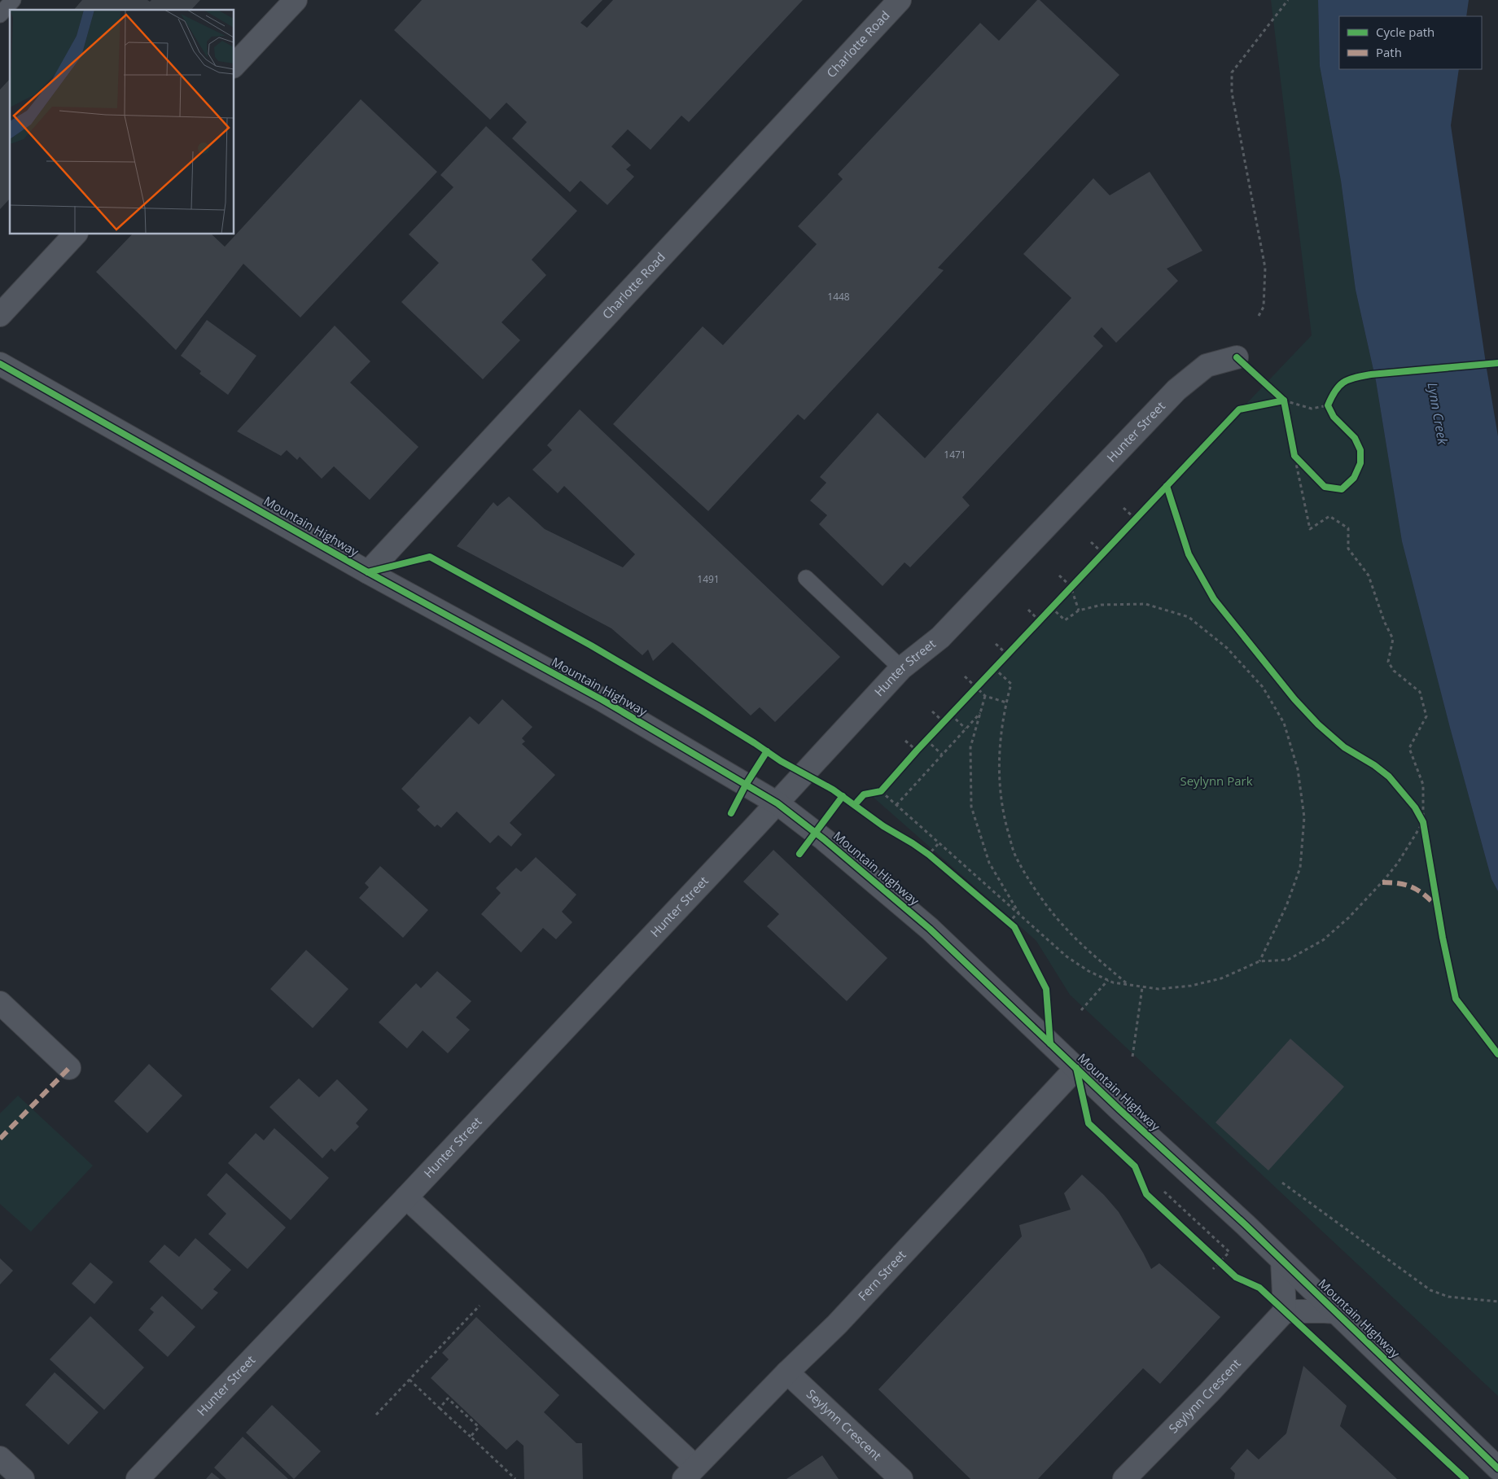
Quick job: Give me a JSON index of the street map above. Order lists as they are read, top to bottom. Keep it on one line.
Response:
{"streets":{"street":["Charlotte Road","Hunter Street","Mountain Highway","Fern Street","Seylynn Crescent"]},"crossings":[["Charlotte Road","Mountain Highway"],["Hunter Street","Mountain Highway"],["Mountain Highway","Fern Street"],["Fern Street","Seylynn Crescent"]],"water":["Lynn Creek"],"parks":["Seylynn Park"],"house_numbers":["1448","1471","1491"],"legend":["Cycle path","Path"]}
